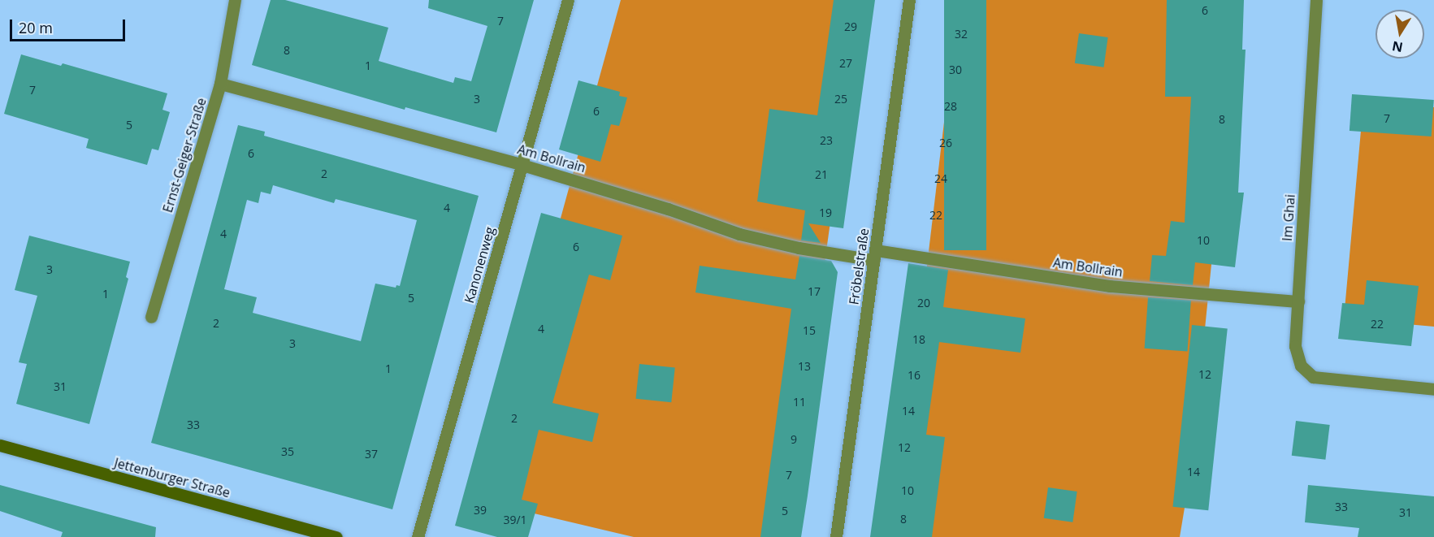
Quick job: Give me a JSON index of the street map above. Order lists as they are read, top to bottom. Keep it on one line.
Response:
{"streets":{"street":["Ernst-Geiger-Straße","Am Bollrain","Im Ghai","Kanonenweg","Fröbelstraße","Jettenburger Straße"]},"crossings":[["Ernst-Geiger-Straße","Am Bollrain"],["Am Bollrain","Im Ghai"],["Am Bollrain","Kanonenweg"],["Am Bollrain","Fröbelstraße"]],"house_numbers":["6","7","29","32","8","27","1","30","7","3","25","28","6","7","8","5","23","26","6","2","21","24","4","19","22","4","10","6","3","17","1","5","20","2","22","4","15","18","3","13","1","12","16","31","11","14","2","33","9","12","35","37","14","7","10","33","39","5","31","8","39/1"],"scale_bar":"20 m","north":"bottom"}
